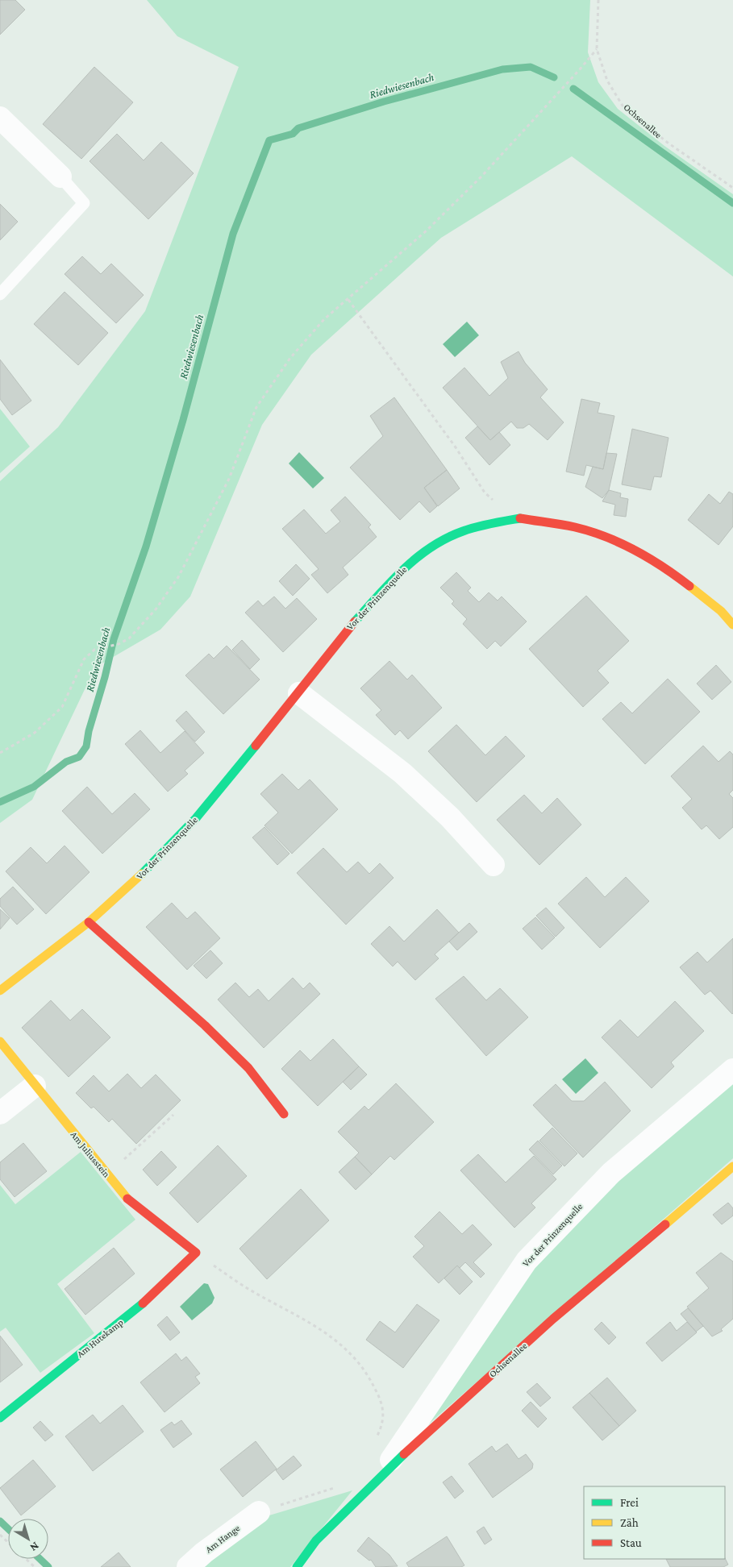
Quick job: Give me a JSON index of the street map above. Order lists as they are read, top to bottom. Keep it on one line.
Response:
{"streets":{"street":["Ochsenallee","Vor der Prinzenquelle","Am Juliusstein","Am Hutekamp","Am Hange"]},"crossings":[["Ochsenallee","Vor der Prinzenquelle"],["Am Juliusstein","Am Hutekamp"]],"water":["Riedwiesenbach"],"legend":["Frei","Zäh","Stau"],"north":"bottom right"}
